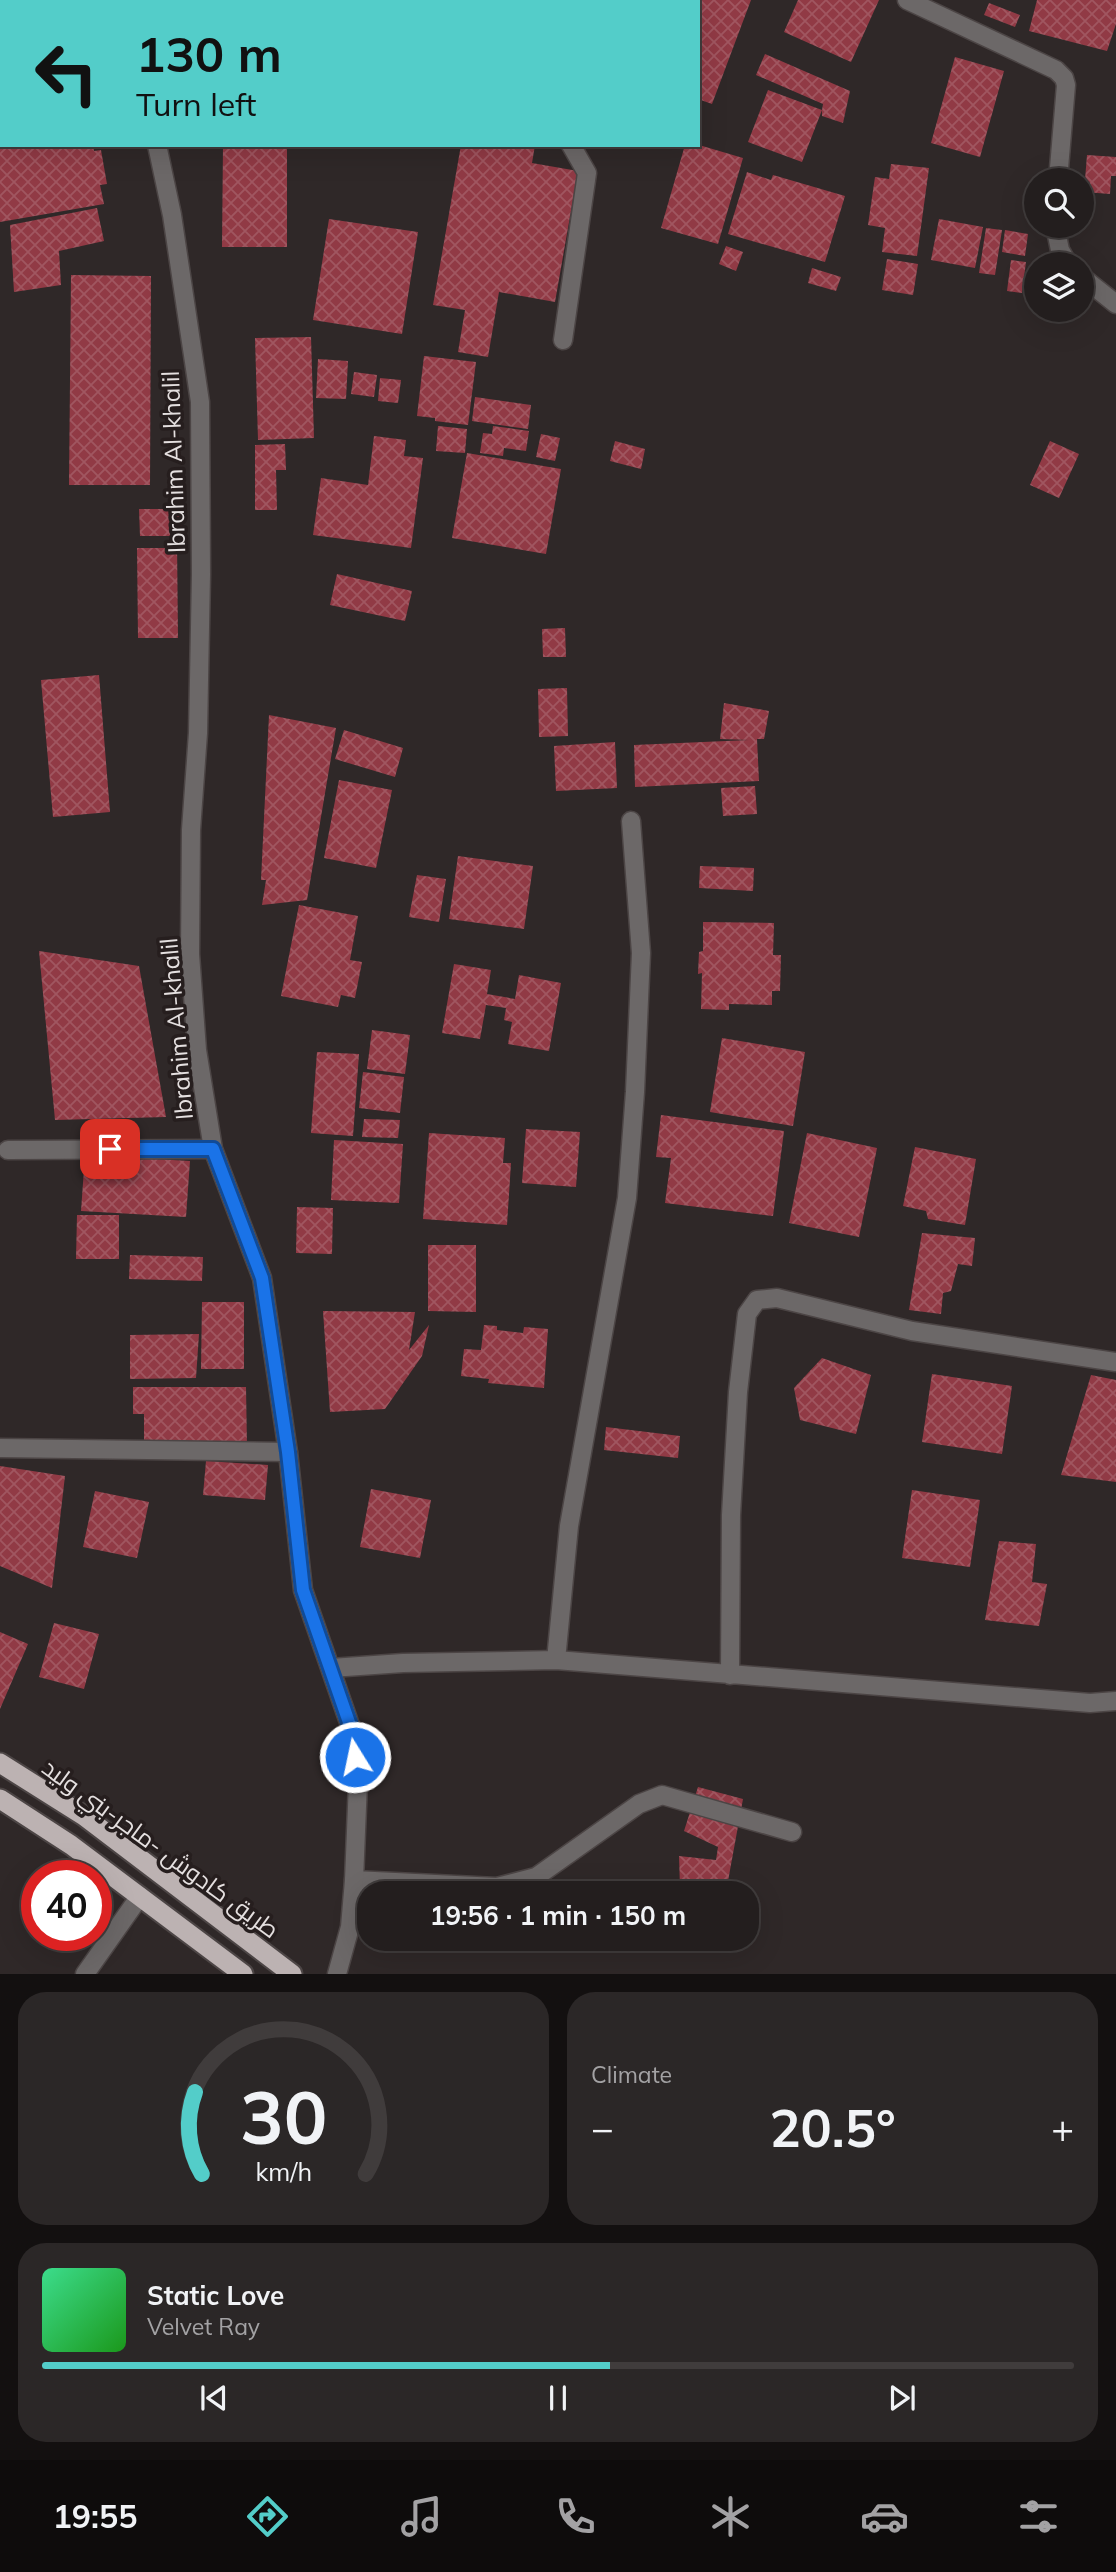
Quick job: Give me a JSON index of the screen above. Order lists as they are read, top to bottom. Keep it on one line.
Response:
{"streets":{"highway":["طريق كادوش -ماجر-بني وليد"],"street":["Ibrahim Al-khalil"]},"page":{"turn":["130 m","Turn left"],"limit":"40","trip":"19:56 · 1 min · 150 m","tile":"Climate","heat":["−","20.5°","+"],"song":["Static Love","Velvet Ray"],"tabs":"19:55","gauge":["30","km/h"]}}
